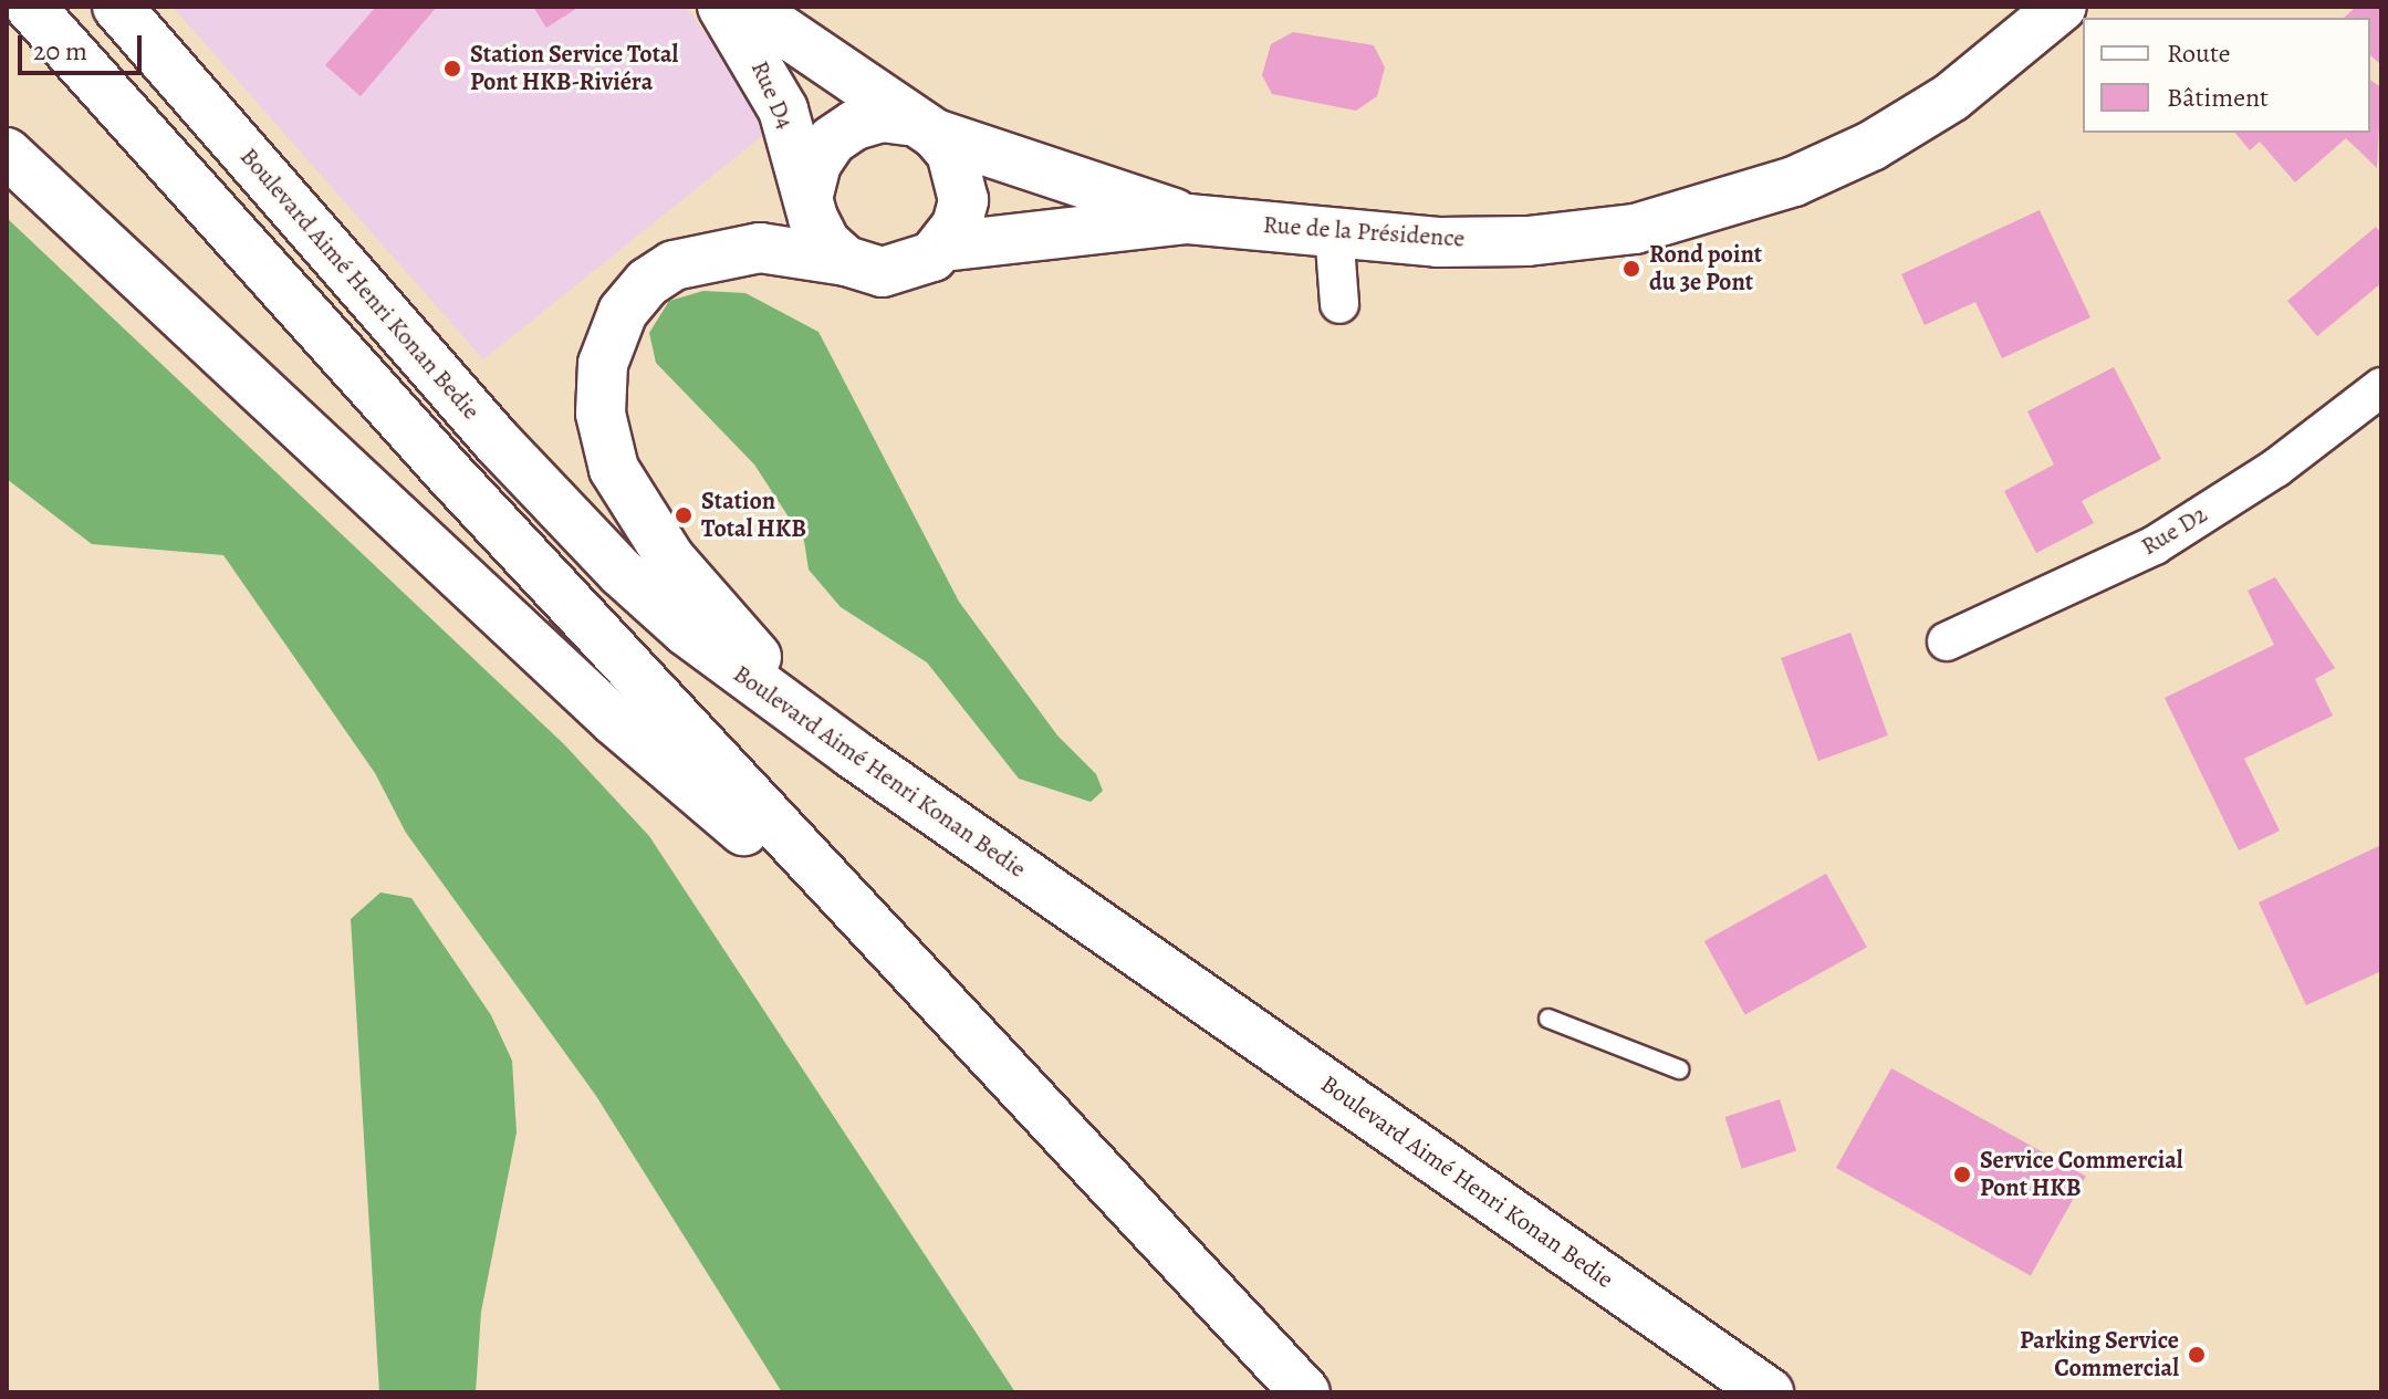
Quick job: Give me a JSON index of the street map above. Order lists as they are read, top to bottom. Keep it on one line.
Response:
{"streets":{"main road":["Rue D4","Rue de la Présidence","Boulevard Aimé Henri Konan Bedie"],"street":["Rue D2"]},"crossings":[["Rue D4","Rue de la Présidence"]],"places":["Station Service Total Pont HKB-Riviéra","Rond point du 3e Pont","Station Total HKB","Service Commercial Pont HKB","Parking Service Commercial"],"legend":["Route","Bâtiment"],"scale_bar":"20 m"}
